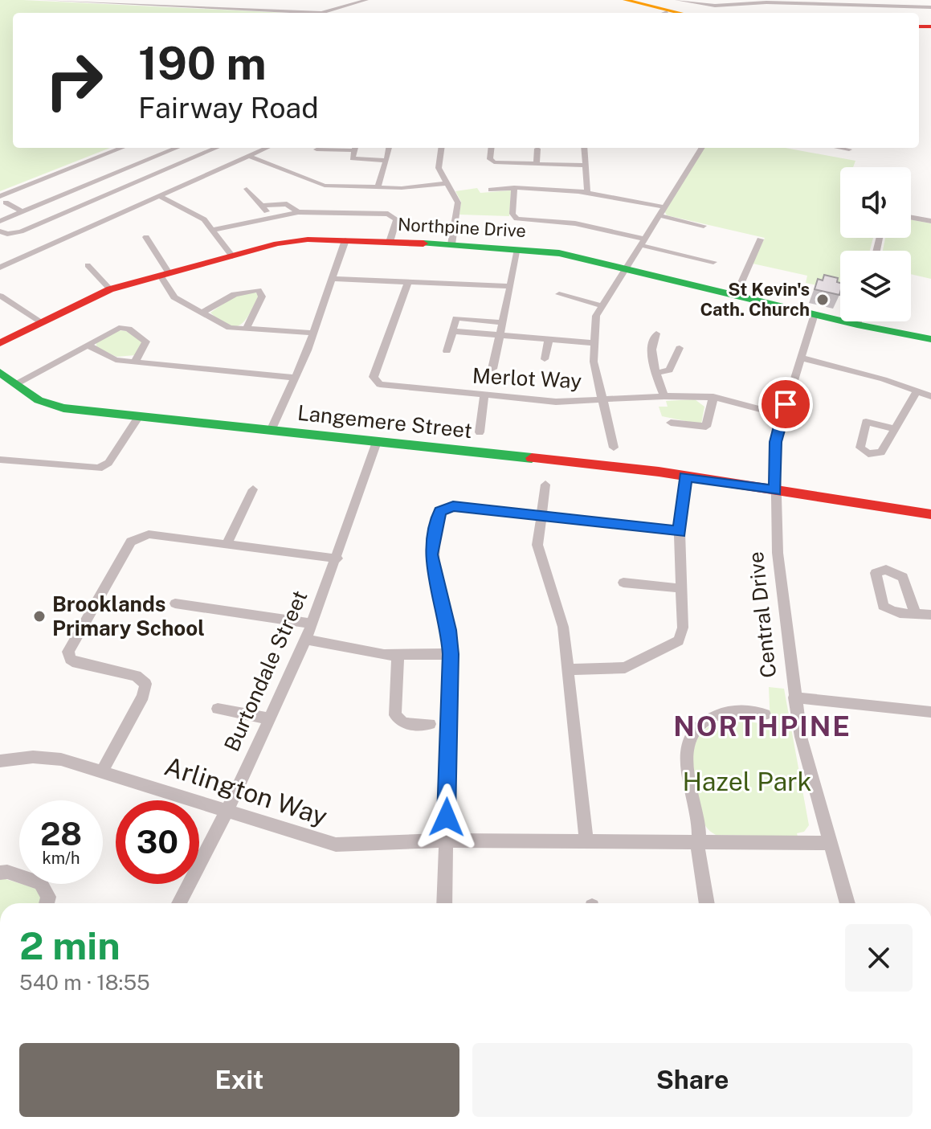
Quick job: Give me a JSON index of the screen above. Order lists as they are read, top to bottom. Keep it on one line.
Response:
{"streets":{"street":["Northpine Drive","Merlot Way","Langemere Street","Central Drive","Burtondale Street","Arlington Way"]},"crossings":[["Northpine Drive","Central Drive"],["Merlot Way","Central Drive"],["Langemere Street","Central Drive"],["Langemere Street","Burtondale Street"],["Central Drive","Arlington Way"],["Burtondale Street","Arlington Way"]],"districts":["NORTHPINE"],"parks":["Hazel Park"],"places":["St Kevin's Cath. Church","Brooklands Primary School"],"page":{"turn":["190 m","Fairway Road"],"speed":"28 km/h","limit":"30","heading":["2 min","540 m · 18:55"],"buttons":["Exit","Share"]}}
